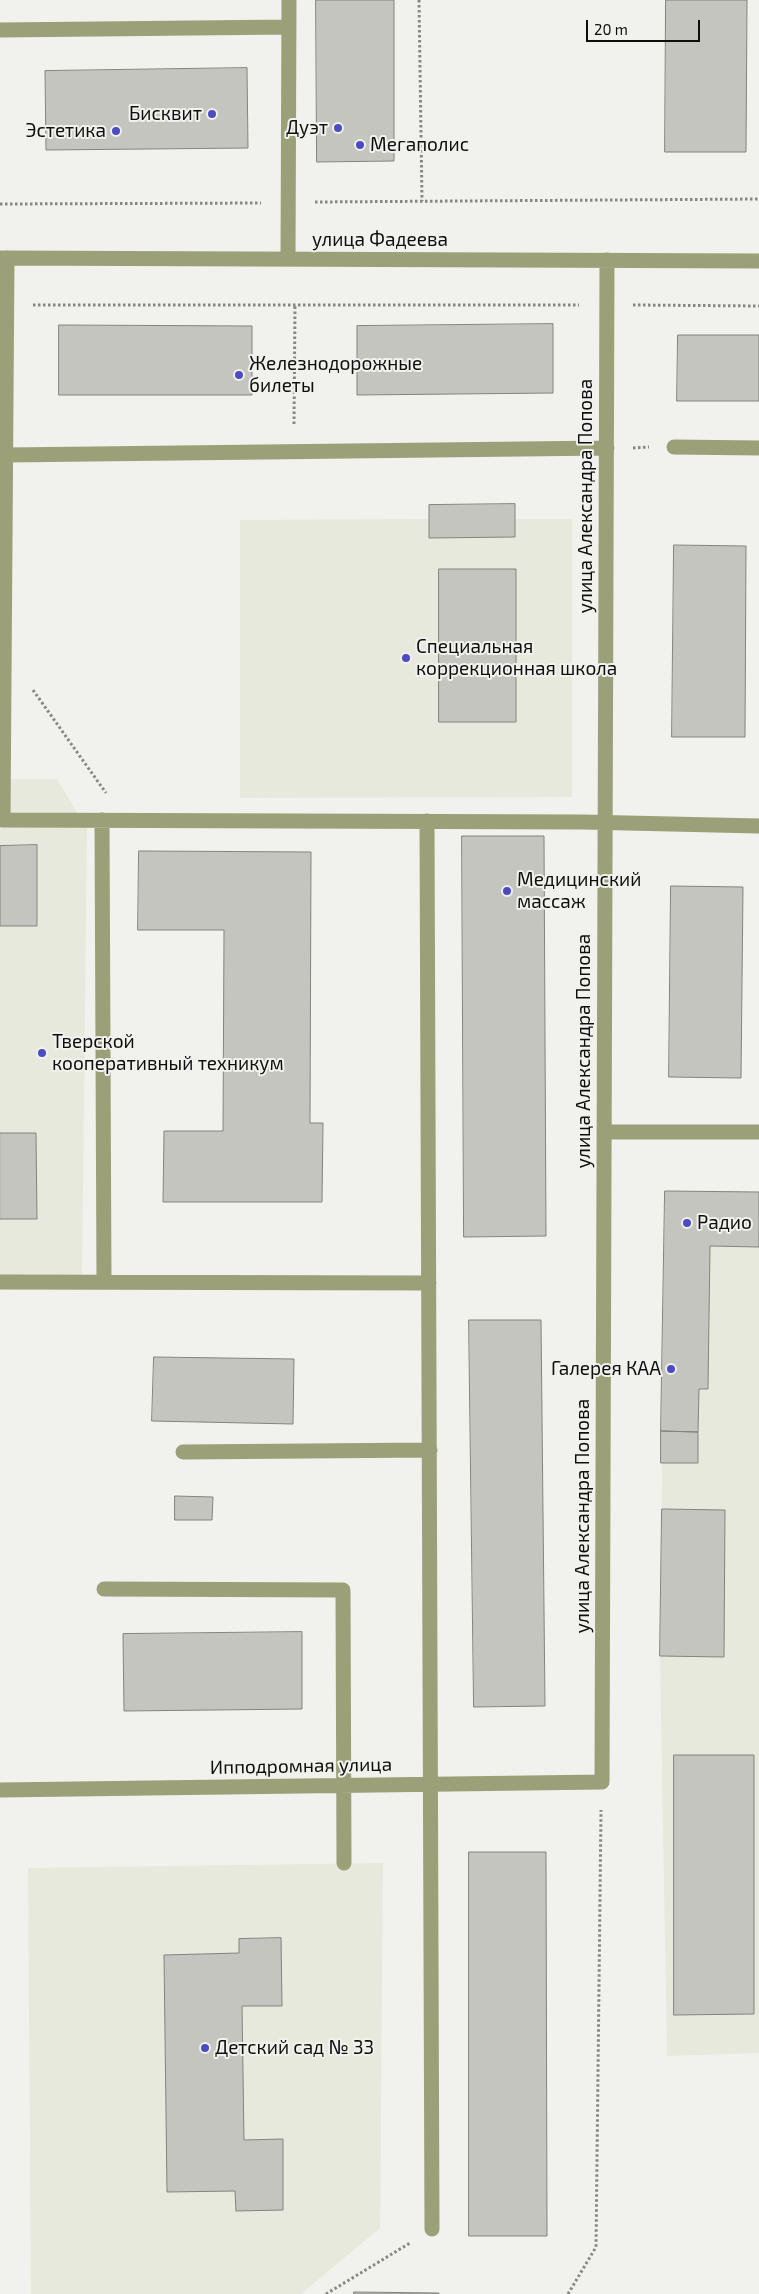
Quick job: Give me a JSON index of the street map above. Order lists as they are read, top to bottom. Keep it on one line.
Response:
{"streets":{"street":["улица Фадеева","улица Александра Попова","Ипподромная улица"]},"crossings":[["улица Фадеева","улица Александра Попова"],["улица Александра Попова","Ипподромная улица"]],"places":["Бисквит","Дуэт","Эстетика","Мегаполис","Железнодорожные билеты","Специальная коррекционная школа","Медицинский массаж","Тверской кооперативный техникум","Радио","Галерея КАА","Детский сад № 33"],"scale_bar":"20 m"}
